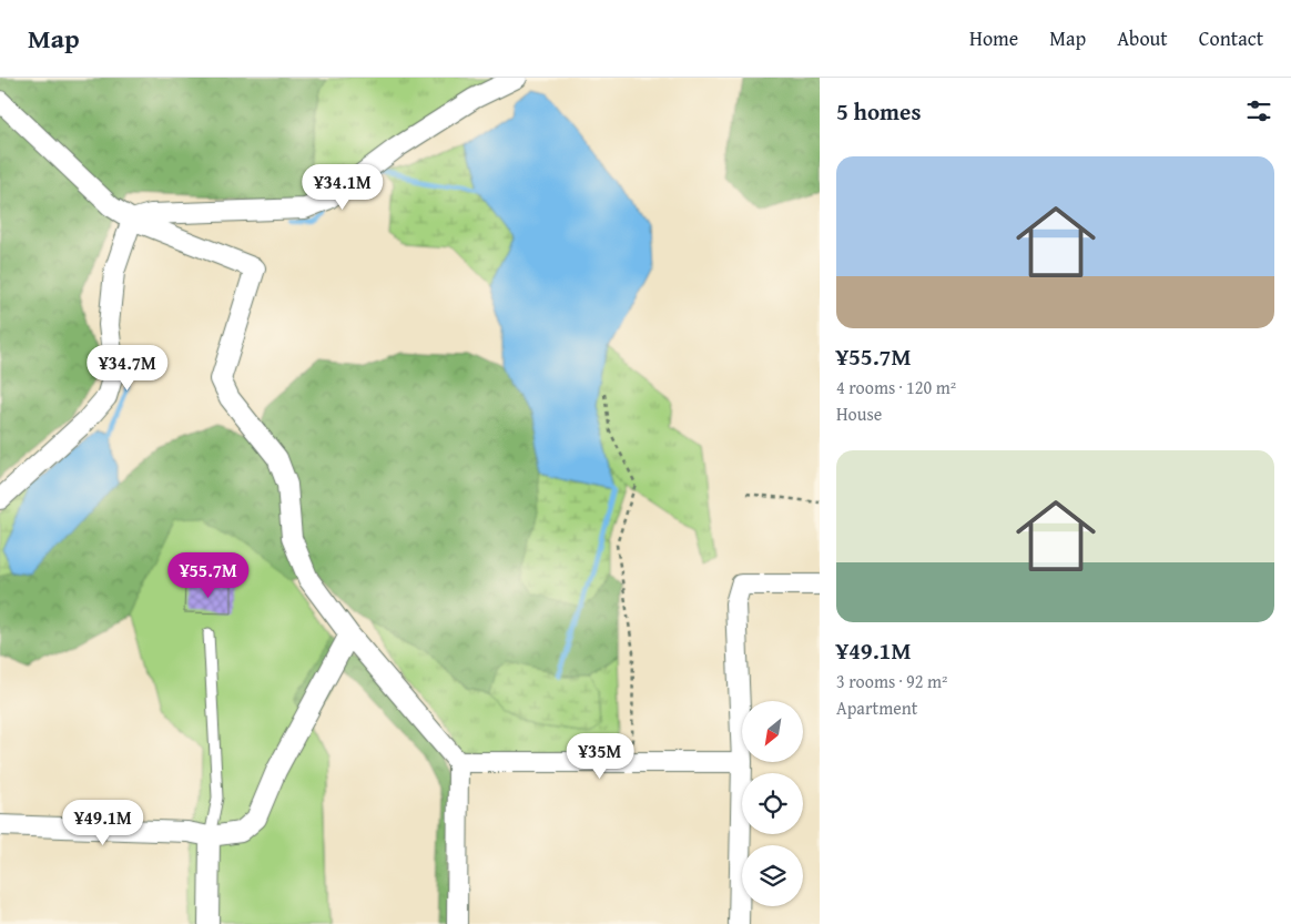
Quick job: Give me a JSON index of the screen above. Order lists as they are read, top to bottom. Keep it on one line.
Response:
{"north":"bottom left","page":{"header":"Map","nav":["Home","Map","About","Contact"],"heading":"5 homes","list":[{"name":"¥55.7M","note":"4 rooms · 120 m² · House"},{"name":"¥49.1M","note":"3 rooms · 92 m² · Apartment"}],"price":["¥34.1M","¥34.7M","¥55.7M","¥35M","¥49.1M"]}}
